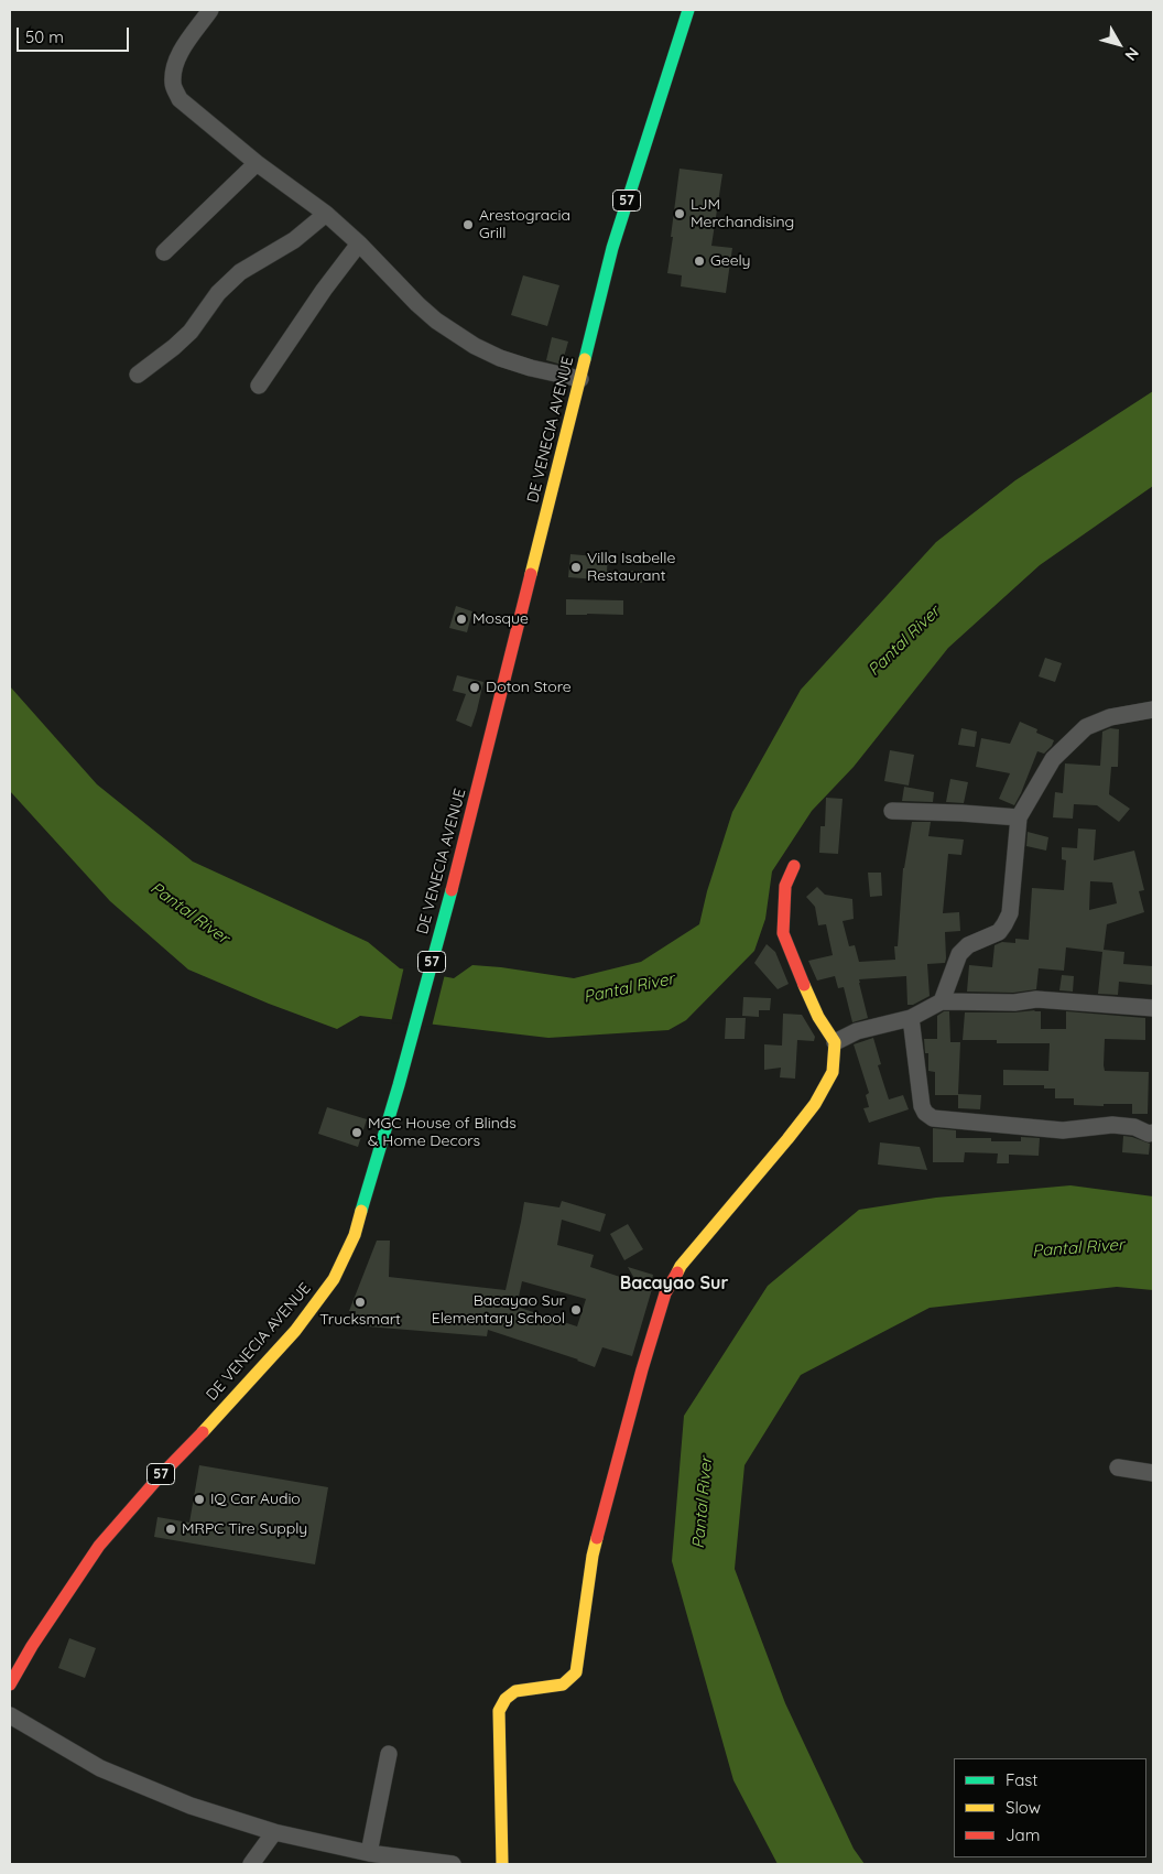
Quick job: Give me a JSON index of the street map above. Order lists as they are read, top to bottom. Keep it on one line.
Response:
{"streets":{"main road":["57","DE VENECIA AVENUE"]},"districts":["Bacayao Sur"],"water":["Pantal River"],"places":["LJM Merchandising","Arestogracia Grill","Geely","Villa Isabelle Restaurant","Mosque","Doton Store","MGC House of Blinds & Home Decors","Trucksmart","Bacayao Sur Elementary School","IQ Car Audio","MRPC Tire Supply"],"legend":["Fast","Slow","Jam"],"scale_bar":"50 m","north":"bottom right"}
